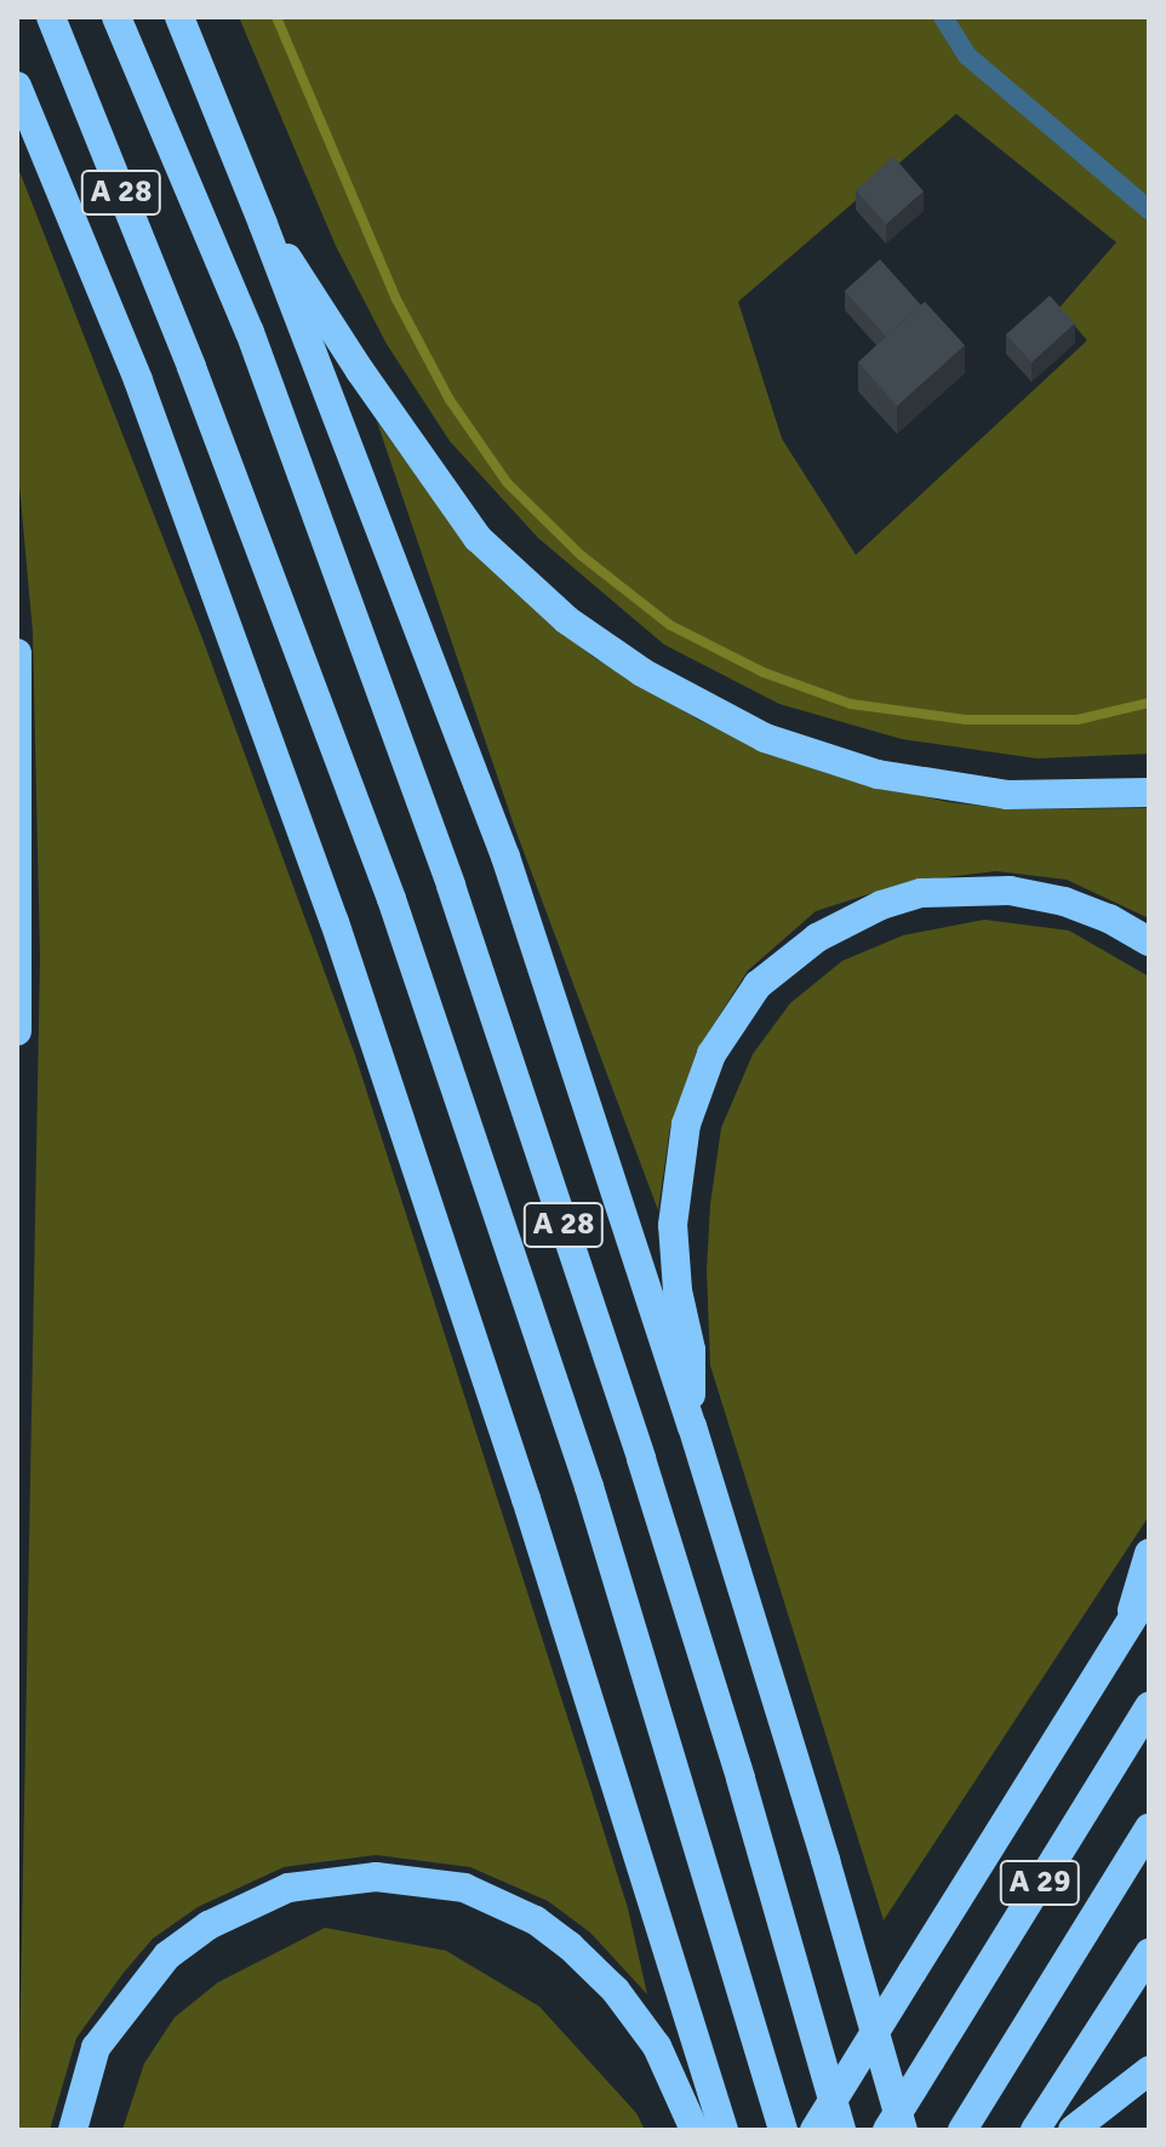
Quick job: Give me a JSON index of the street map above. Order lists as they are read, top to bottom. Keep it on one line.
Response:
{"streets":{"highway":["A 28","A 29"]}}
